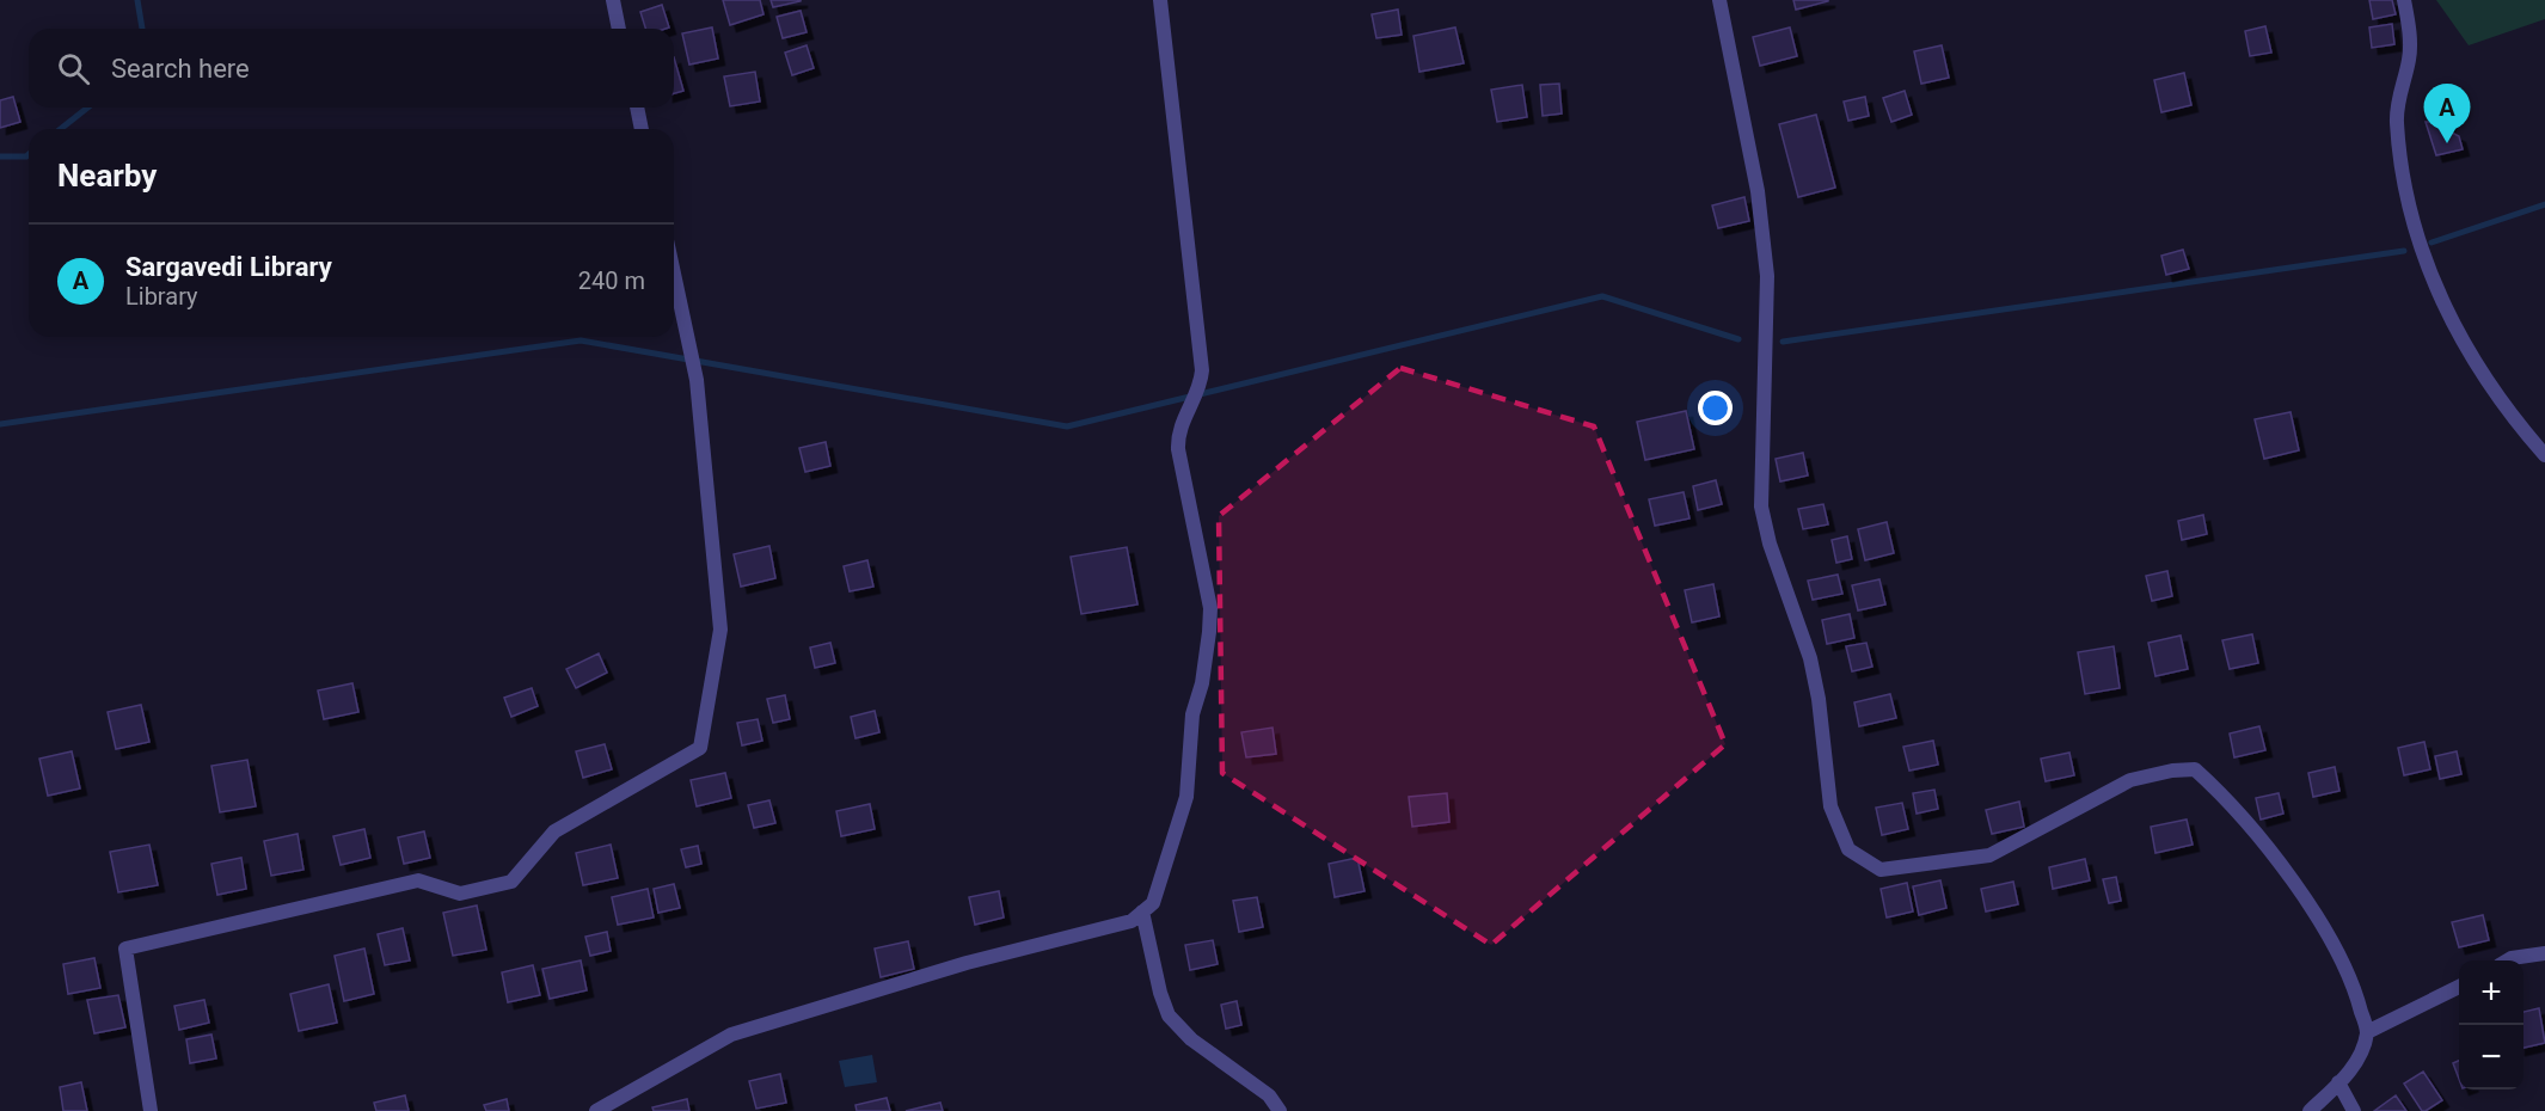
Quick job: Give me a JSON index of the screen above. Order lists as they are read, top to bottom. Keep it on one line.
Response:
{"page":{"search":"Search here","pins":"A","heading":"Nearby","list":[{"mark":"A","name":"Sargavedi Library","note":"Library","value":"240 m"}],"map_buttons":["+","−"]}}
